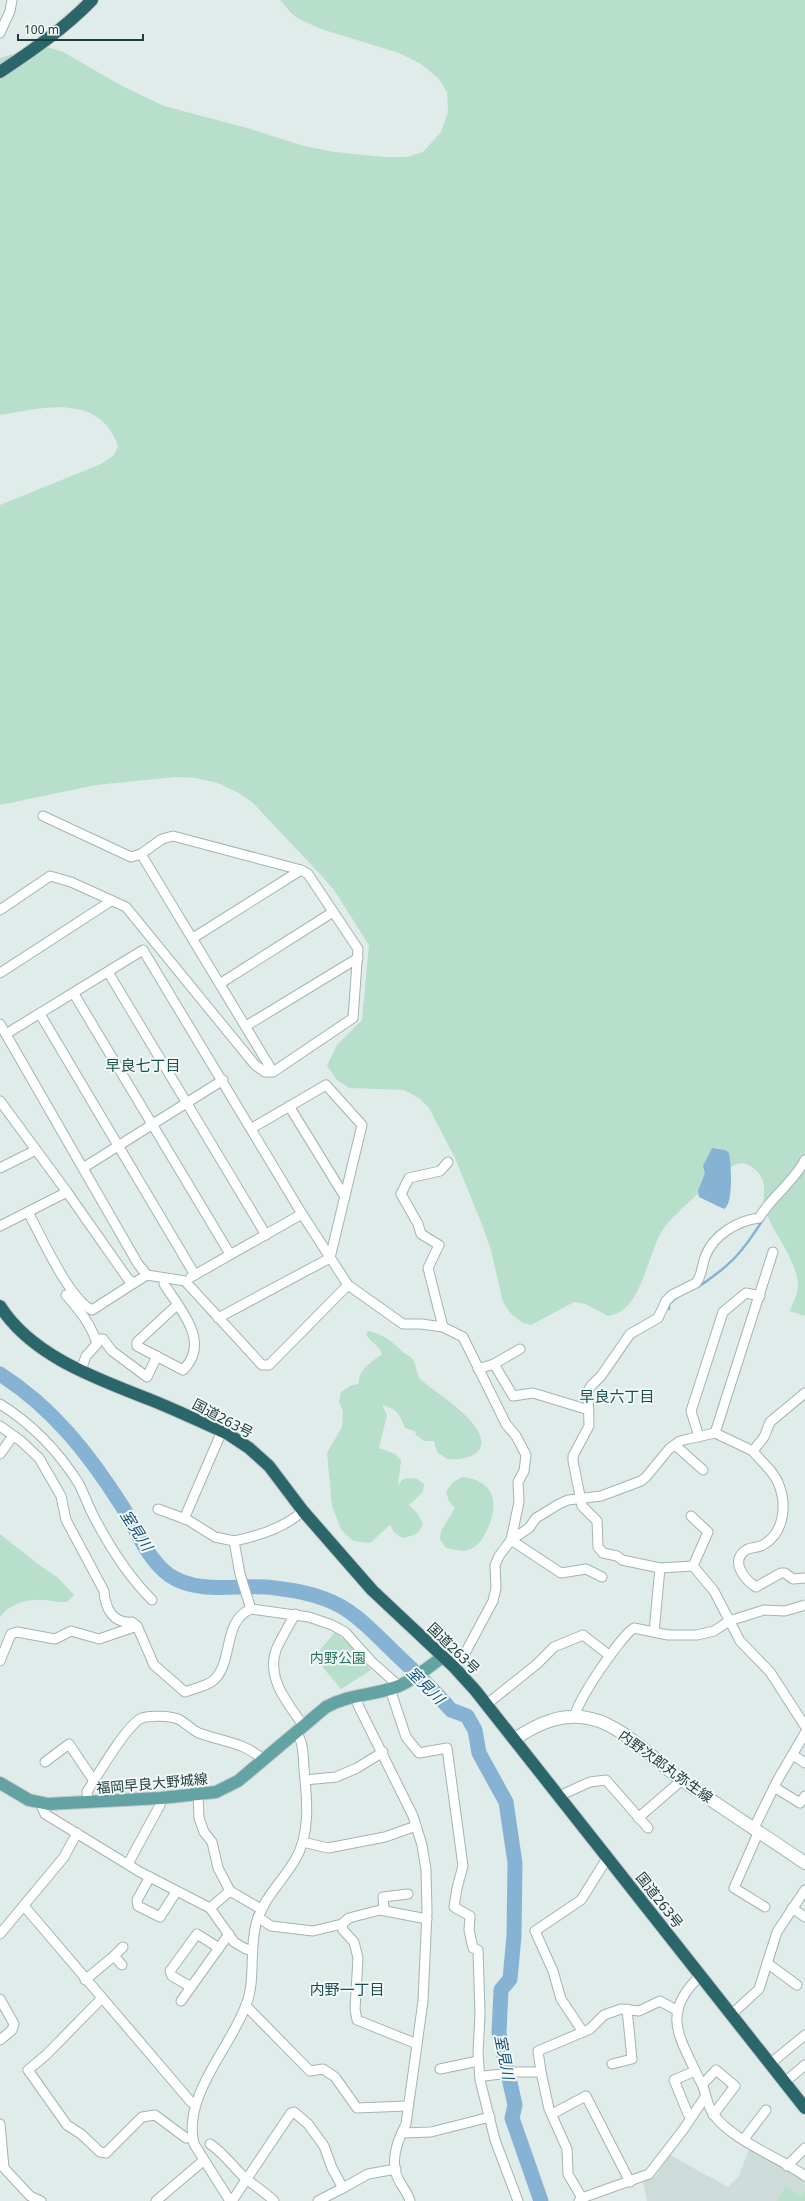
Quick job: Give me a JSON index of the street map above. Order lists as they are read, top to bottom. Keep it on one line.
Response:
{"streets":{"highway":["国道263号"],"main road":["内野次郎丸弥生線","福岡早良大野城線"]},"crossings":[["国道263号","内野次郎丸弥生線"]],"districts":["早良七丁目","早良六丁目","内野一丁目"],"water":["室見川"],"parks":["内野公園"],"scale_bar":"100 m"}
